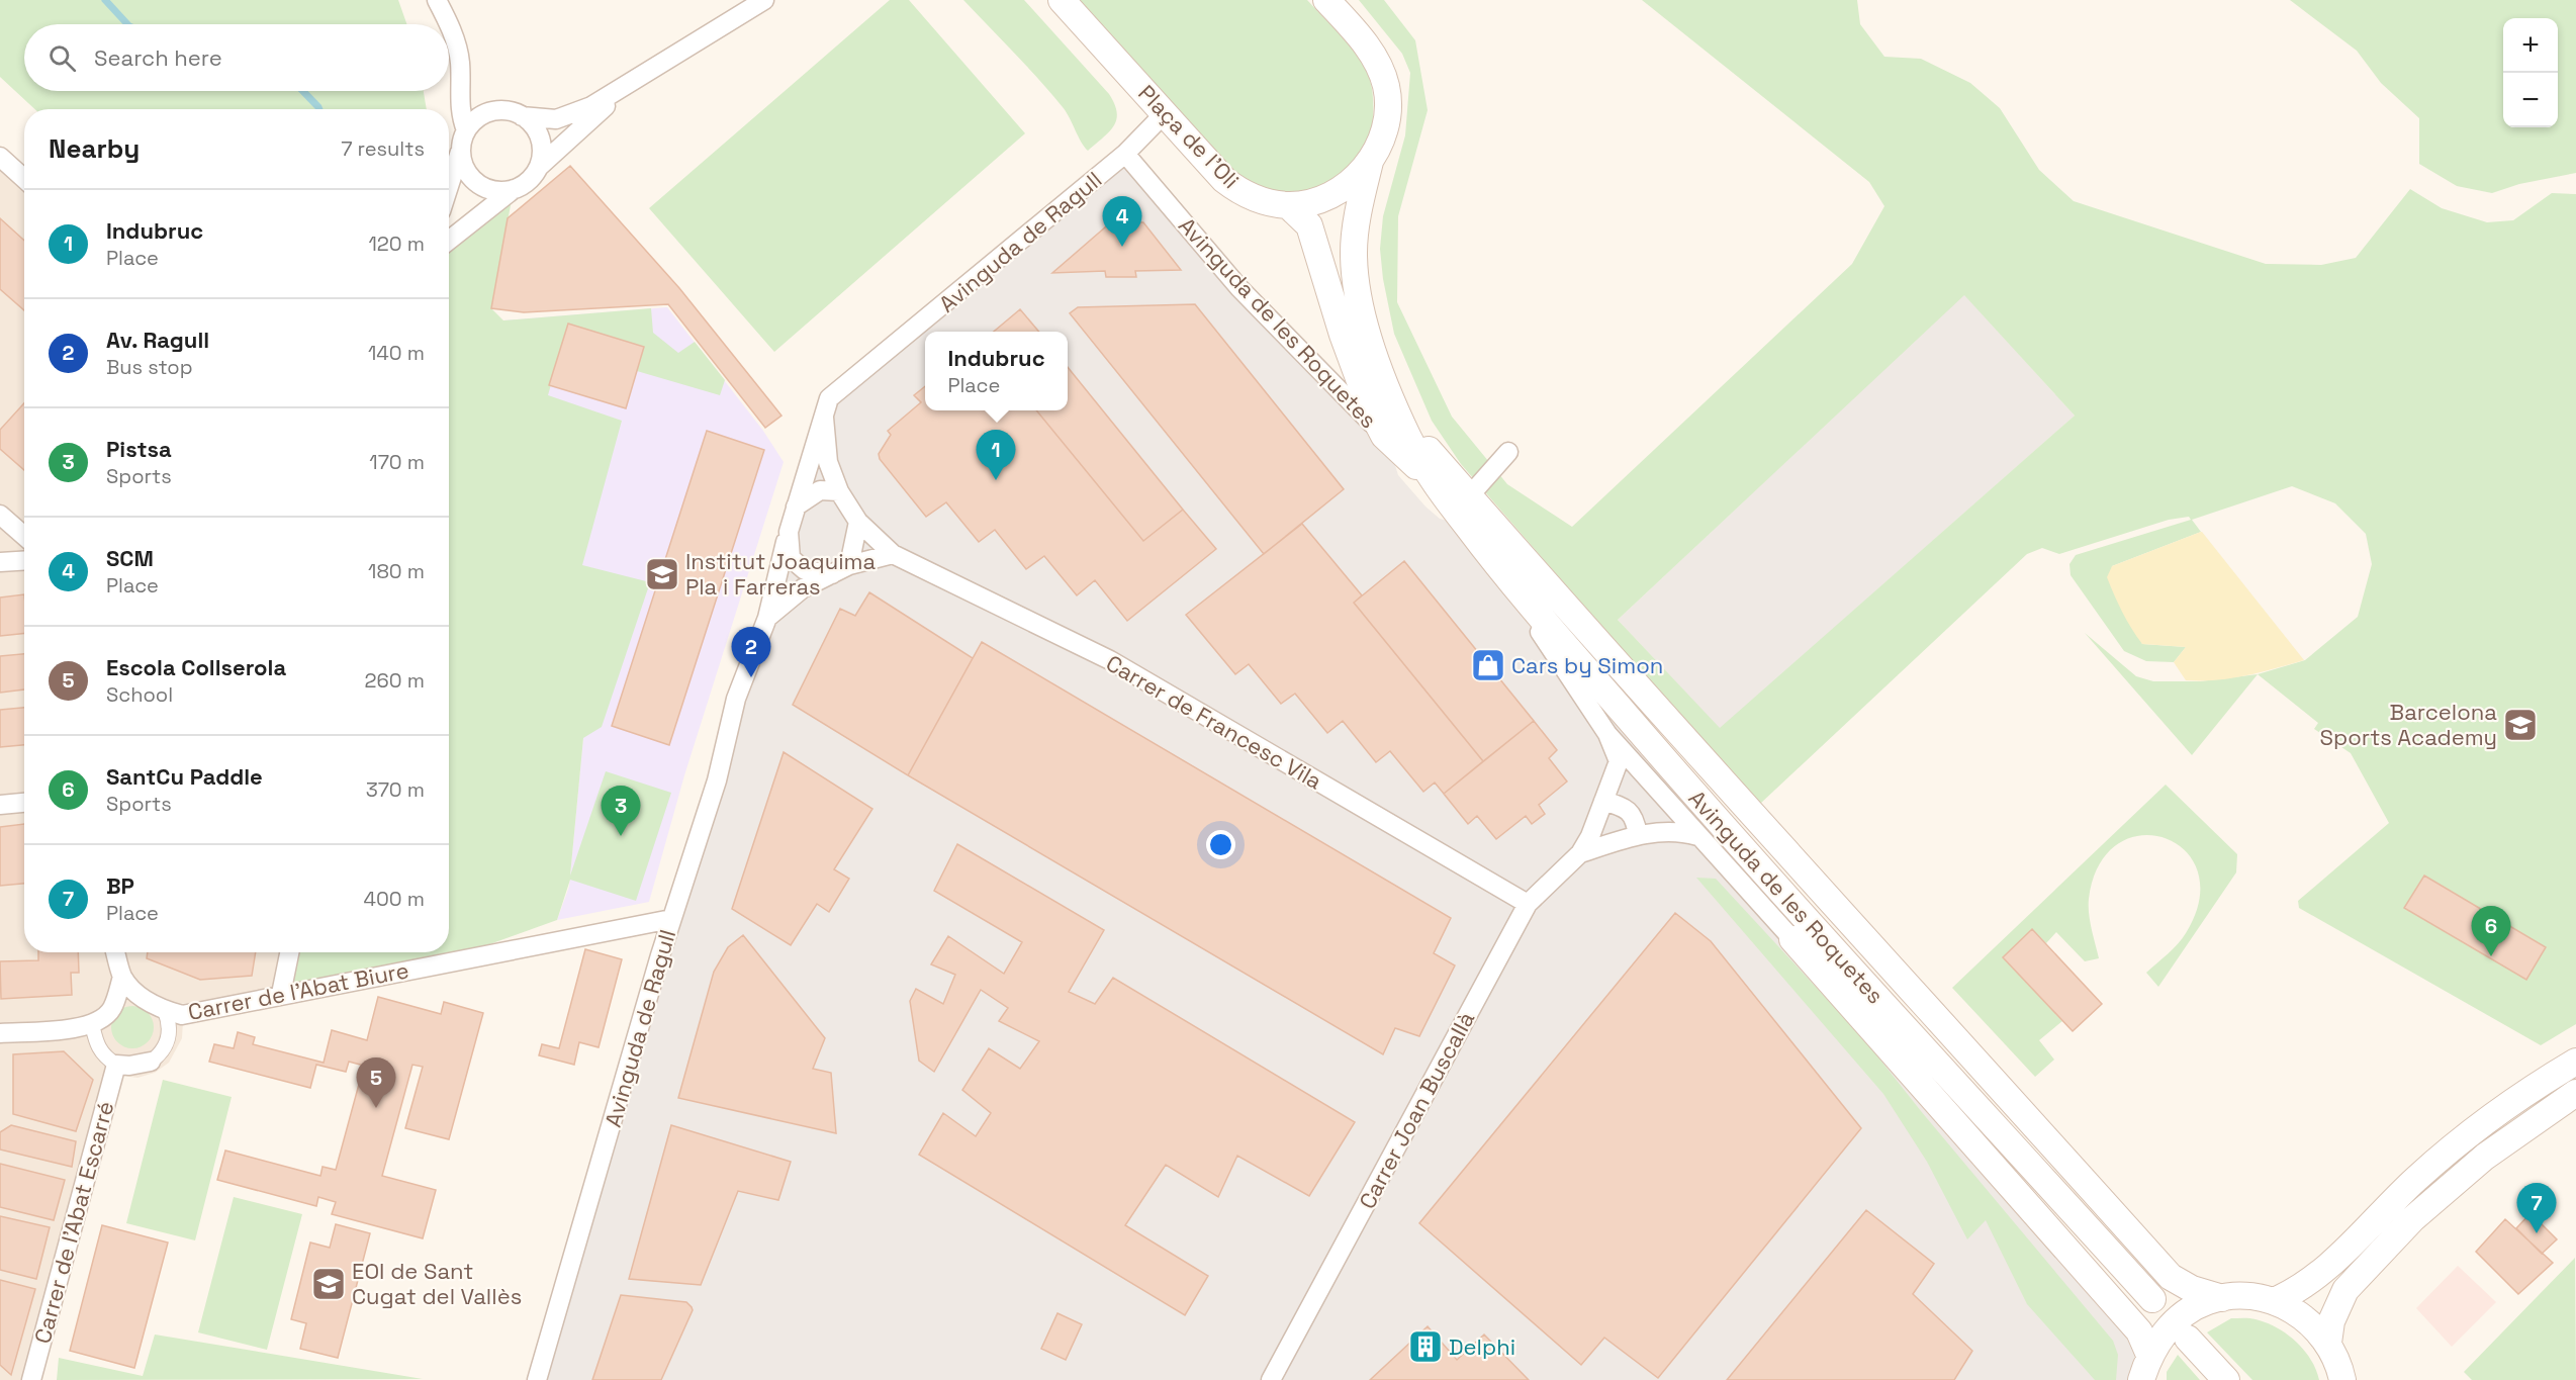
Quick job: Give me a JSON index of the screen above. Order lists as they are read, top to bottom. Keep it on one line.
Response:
{"streets":{"main road":["Plaça de l'Oli","Avinguda de les Roquetes"],"street":["Avinguda de Ragull","Carrer de Francesc Vila","Carrer de l'Abat Biure","Carrer Joan Buscallà","Carrer de l'Abat Escarré"]},"crossings":[["Plaça de l'Oli","Avinguda de Ragull"],["Plaça de l'Oli","Avinguda de les Roquetes"],["Avinguda de Ragull","Avinguda de les Roquetes"],["Avinguda de Ragull","Carrer de l'Abat Biure"],["Carrer de Francesc Vila","Carrer Joan Buscallà"]],"places":{"school or university":["Institut Joaquima Pla i Farreras","Barcelona Sports Academy","EOI de Sant Cugat del Vallès"],"shop":["Cars by Simon"],"building":["Delphi"]},"page":{"map_buttons":["+","−"],"search":"Search here","heading":["Nearby","7 results"],"list":[{"mark":"1","name":"Indubruc","note":"Place","value":"120 m"},{"mark":"2","name":"Av. Ragull","note":"Bus stop","value":"140 m"},{"mark":"3","name":"Pistsa","note":"Sports","value":"170 m"},{"mark":"4","name":"SCM","note":"Place","value":"180 m"},{"mark":"5","name":"Escola Collserola","note":"School","value":"260 m"},{"mark":"6","name":"SantCu Paddle","note":"Sports","value":"370 m"},{"mark":"7","name":"BP","note":"Place","value":"400 m"}],"pins":["4","1","2","3","6","5","7"],"popup":["Indubruc","Place"]}}
